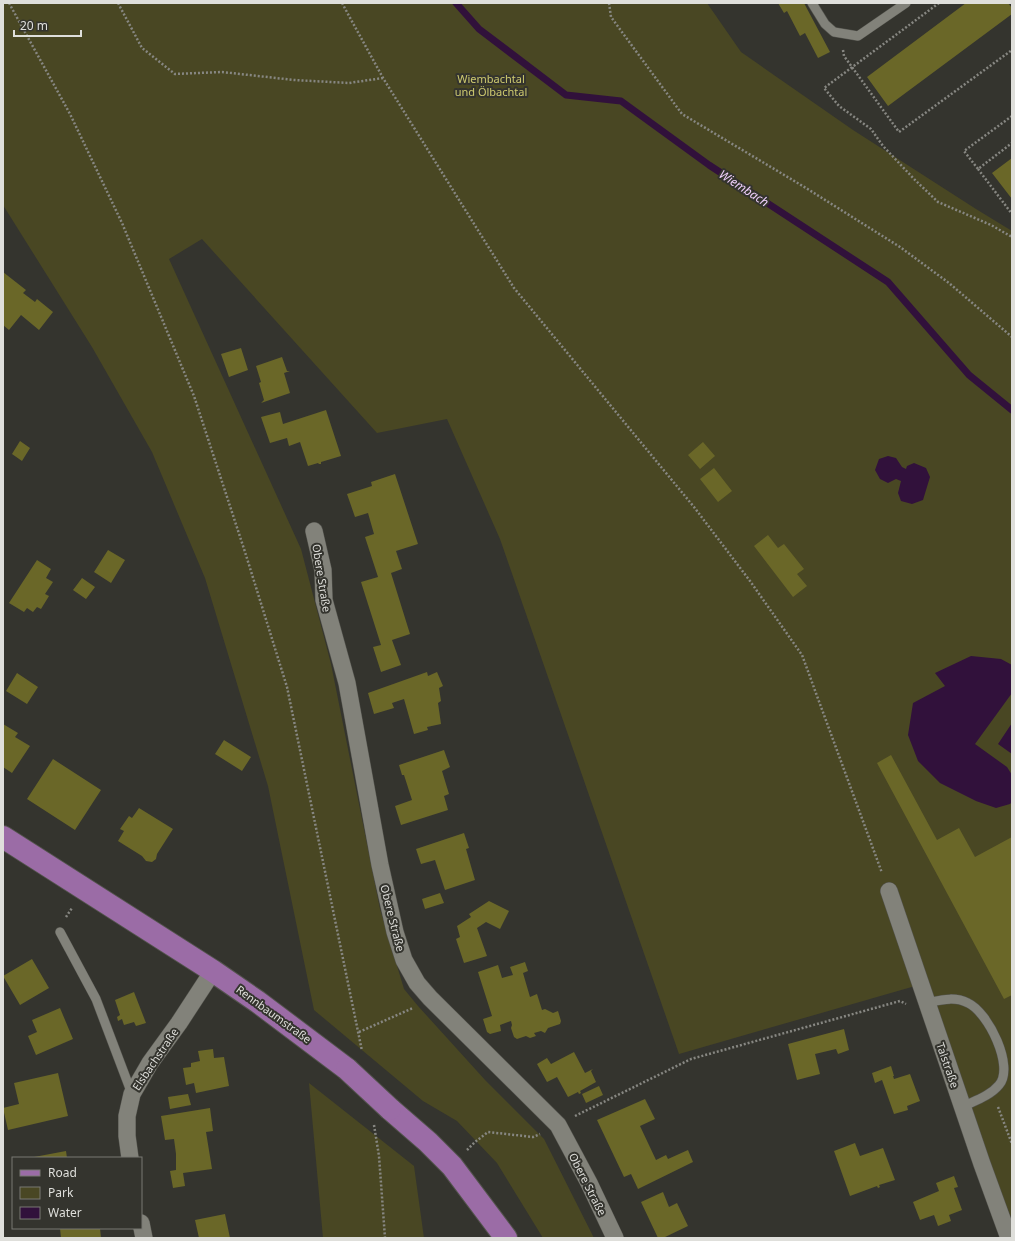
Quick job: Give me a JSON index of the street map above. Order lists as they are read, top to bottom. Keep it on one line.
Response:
{"streets":{"main road":["Rennbaumstraße"],"street":["Obere Straße","Elsbachstraße","Talstraße"]},"crossings":[["Rennbaumstraße","Elsbachstraße"]],"water":["Wiembach"],"parks":["Wiembachtal und Ölbachtal"],"legend":["Road","Park","Water"],"scale_bar":"20 m"}
